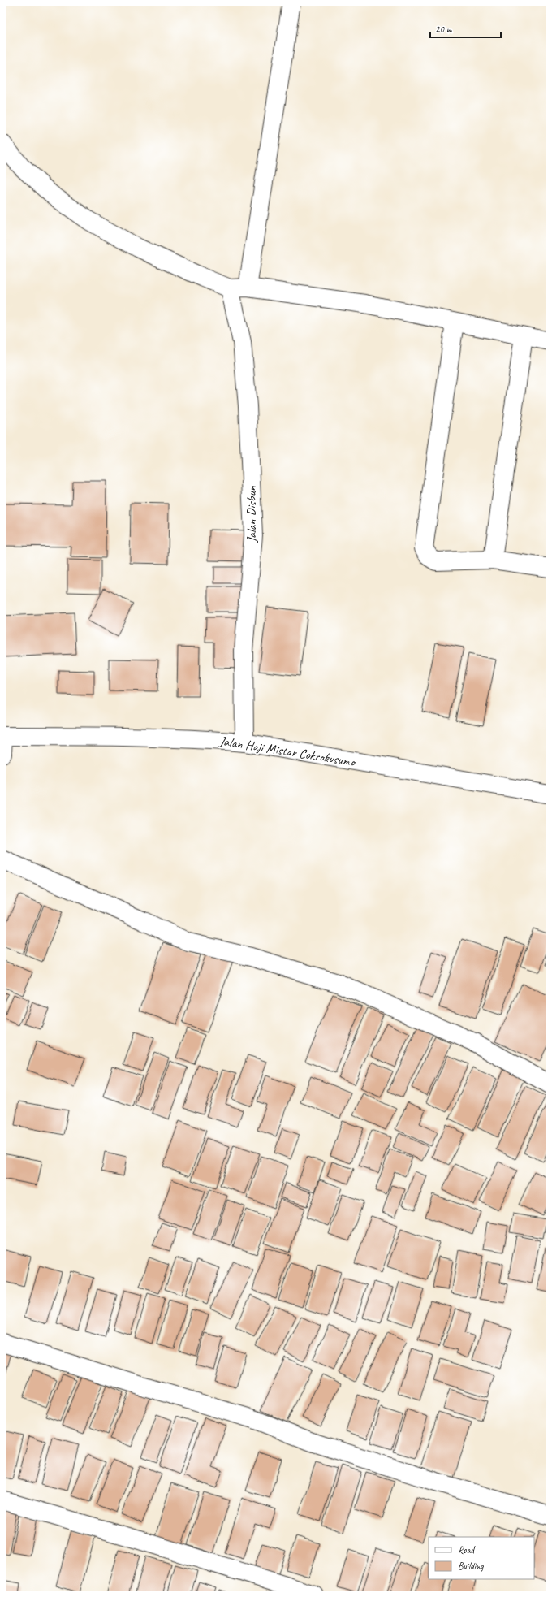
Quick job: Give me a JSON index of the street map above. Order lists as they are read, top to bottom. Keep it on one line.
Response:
{"streets":{"street":["Jalan Disbun","Jalan Haji Mistar Cokrokusumo"]},"crossings":[["Jalan Disbun","Jalan Haji Mistar Cokrokusumo"]],"legend":["Road","Building"],"scale_bar":"20 m"}
